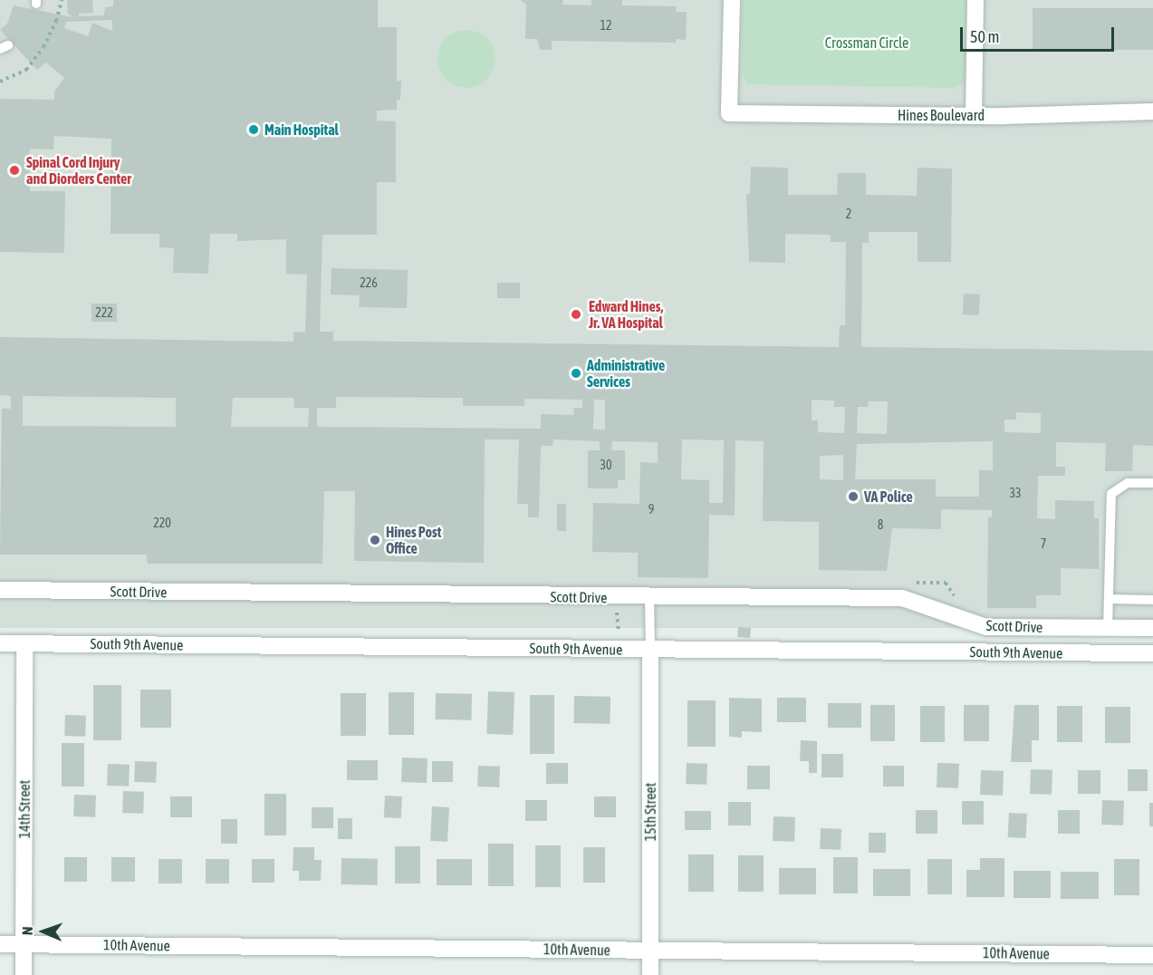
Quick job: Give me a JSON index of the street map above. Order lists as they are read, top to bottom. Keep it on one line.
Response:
{"streets":{"street":["Hines Boulevard","Scott Drive","South 9th Avenue","14th Street","15th Street","10th Avenue"]},"crossings":[["South 9th Avenue","14th Street"],["South 9th Avenue","15th Street"],["14th Street","10th Avenue"],["15th Street","10th Avenue"]],"parks":["Crossman Circle"],"places":["Main Hospital","Spinal Cord Injury and Diorders Center","Edward Hines, Jr. VA Hospital","Administrative Services","VA Police","Hines Post Office"],"house_numbers":["12","2","226","222","30","33","9","220","8","7"],"scale_bar":"50 m","north":"left"}
